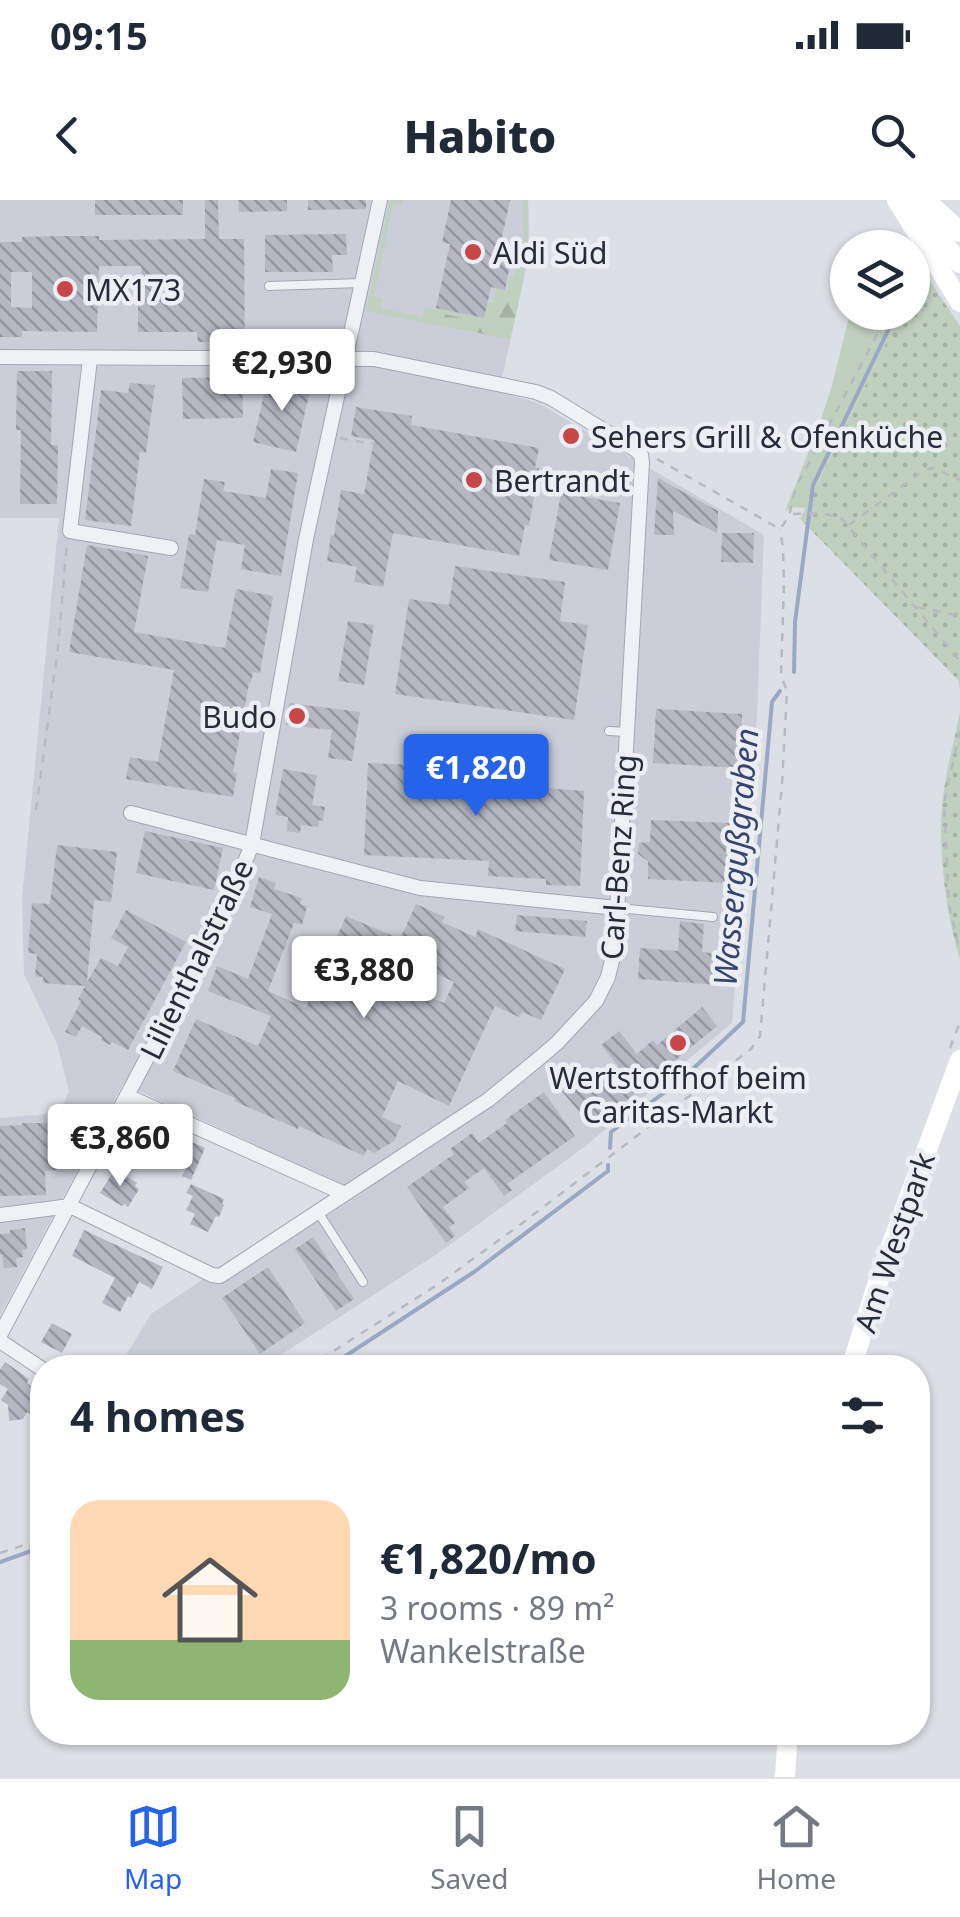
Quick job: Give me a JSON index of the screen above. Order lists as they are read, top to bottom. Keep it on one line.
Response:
{"streets":{"main road":["Am Westpark"],"street":["Carl-Benz Ring","Lilienthalstraße"]},"crossings":[["Carl-Benz Ring","Lilienthalstraße"]],"water":["Wassergußgraben"],"places":["Aldi Süd","MX173","Sehers Grill & Ofenküche","Bertrandt","Budo","Wertstoffhof beim Caritas-Markt"],"page":{"status":"09:15","header":"Habito","price":["€2,930","€1,820","€3,880","€3,860"],"heading":"4 homes","list":[{"name":"€1,820/mo","note":"3 rooms · 89 m² · Wankelstraße"}],"tabs":["Map","Saved","Home"]}}
